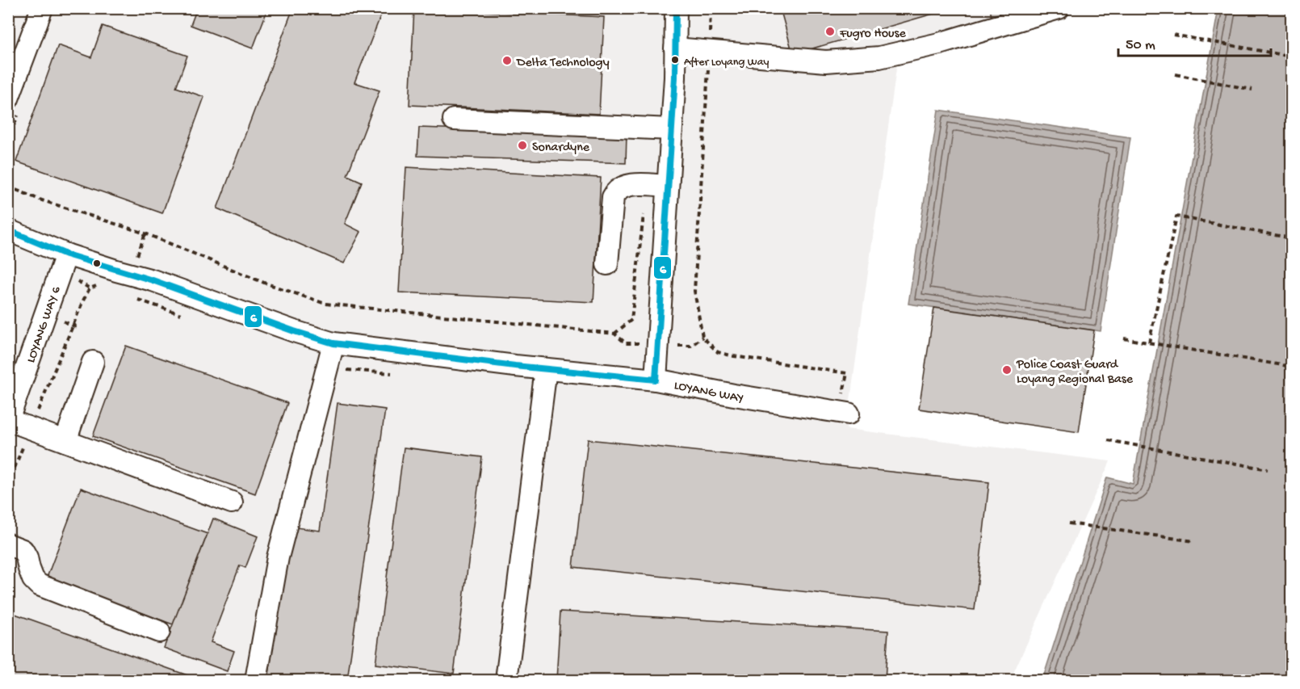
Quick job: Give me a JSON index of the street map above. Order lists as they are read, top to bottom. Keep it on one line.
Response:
{"streets":{"street":["LOYANG WAY 6","LOYANG WAY"]},"crossings":[["LOYANG WAY 6","LOYANG WAY"]],"places":["Fugro House","After Loyang Way","Delta Technology","Sonardyne","Police Coast Guard Loyang Regional Base"],"lines":["transit line 6"],"scale_bar":"50 m"}
